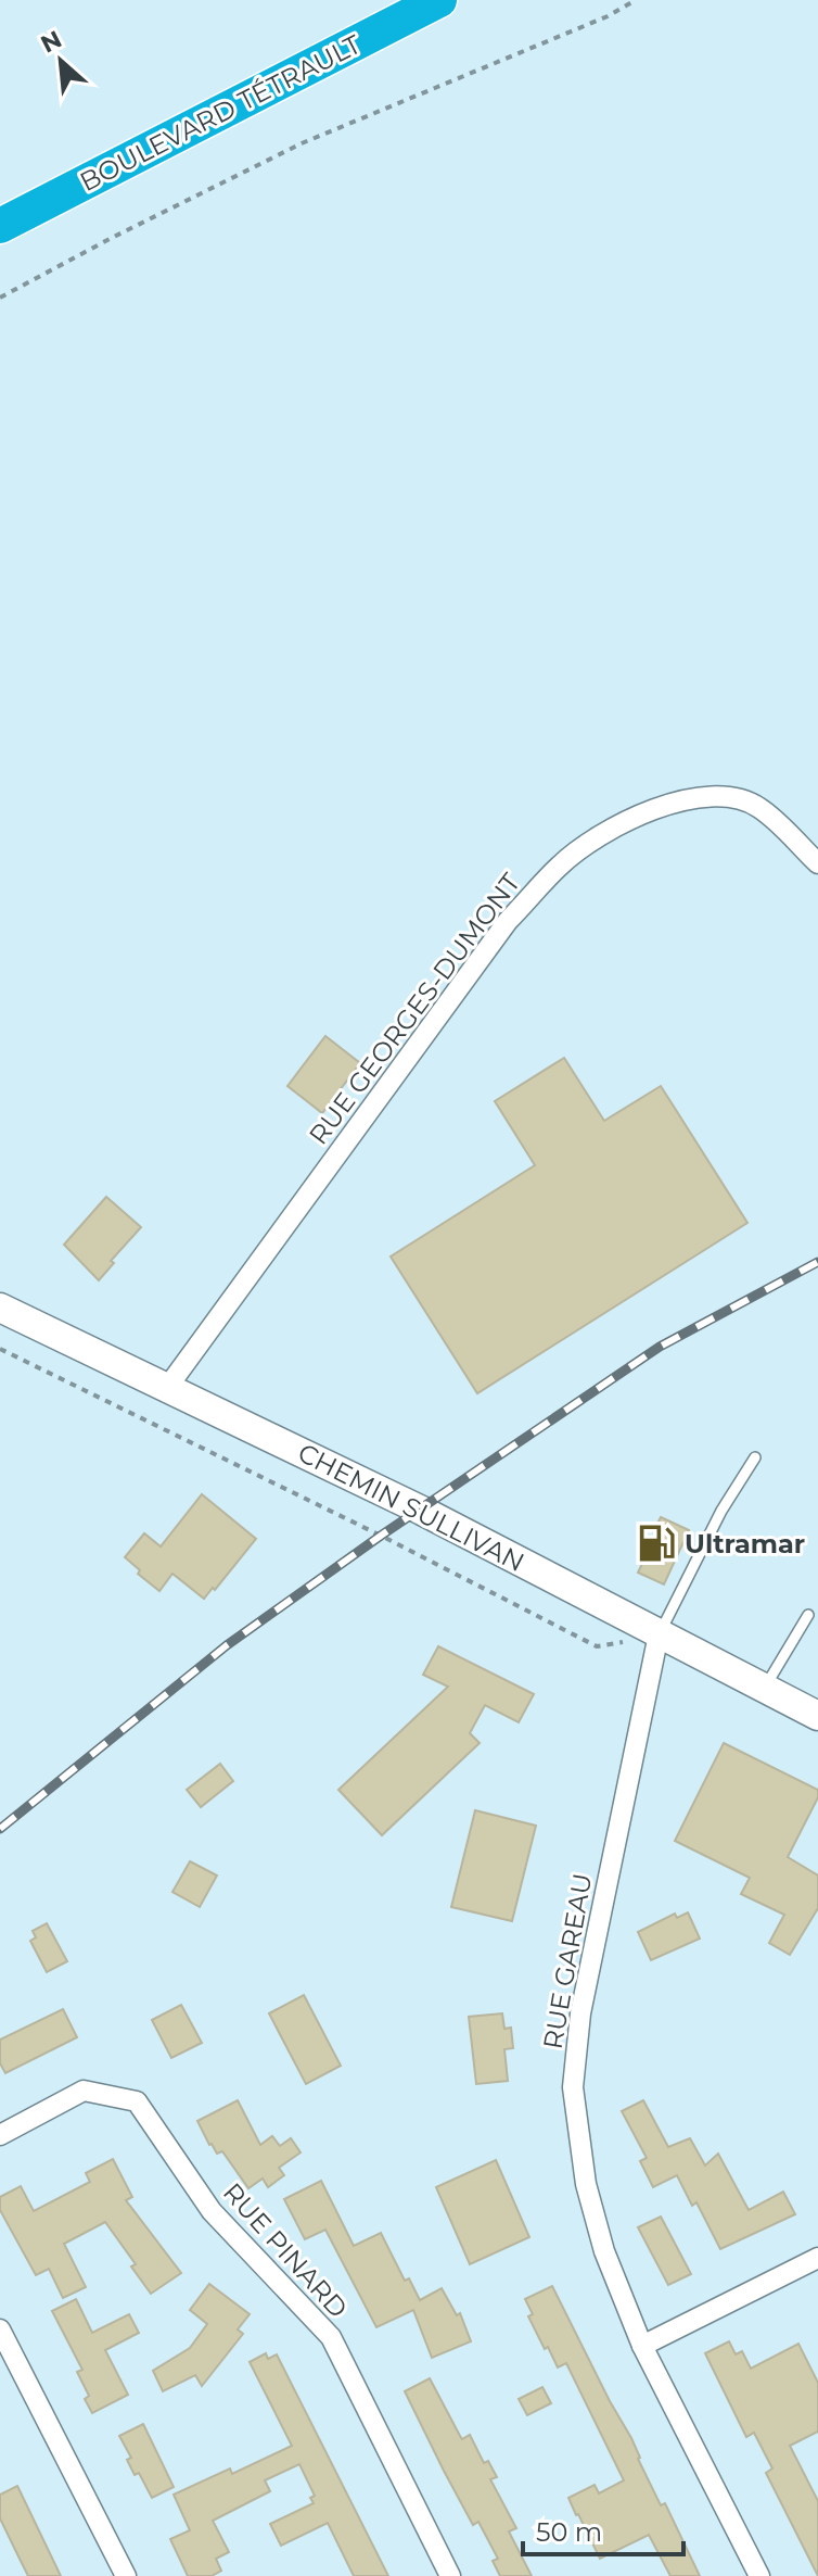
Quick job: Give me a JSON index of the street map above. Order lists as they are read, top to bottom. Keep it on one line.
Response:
{"streets":{"highway":["BOULEVARD TÉTRAULT"],"main road":["CHEMIN SULLIVAN"],"street":["RUE GEORGES-DUMONT","RUE GAREAU","RUE PINARD"]},"crossings":[["RUE GEORGES-DUMONT","CHEMIN SULLIVAN"],["CHEMIN SULLIVAN","RUE GAREAU"]],"places":{"fuel station":["Ultramar"]},"scale_bar":"50 m","north":"top left"}
